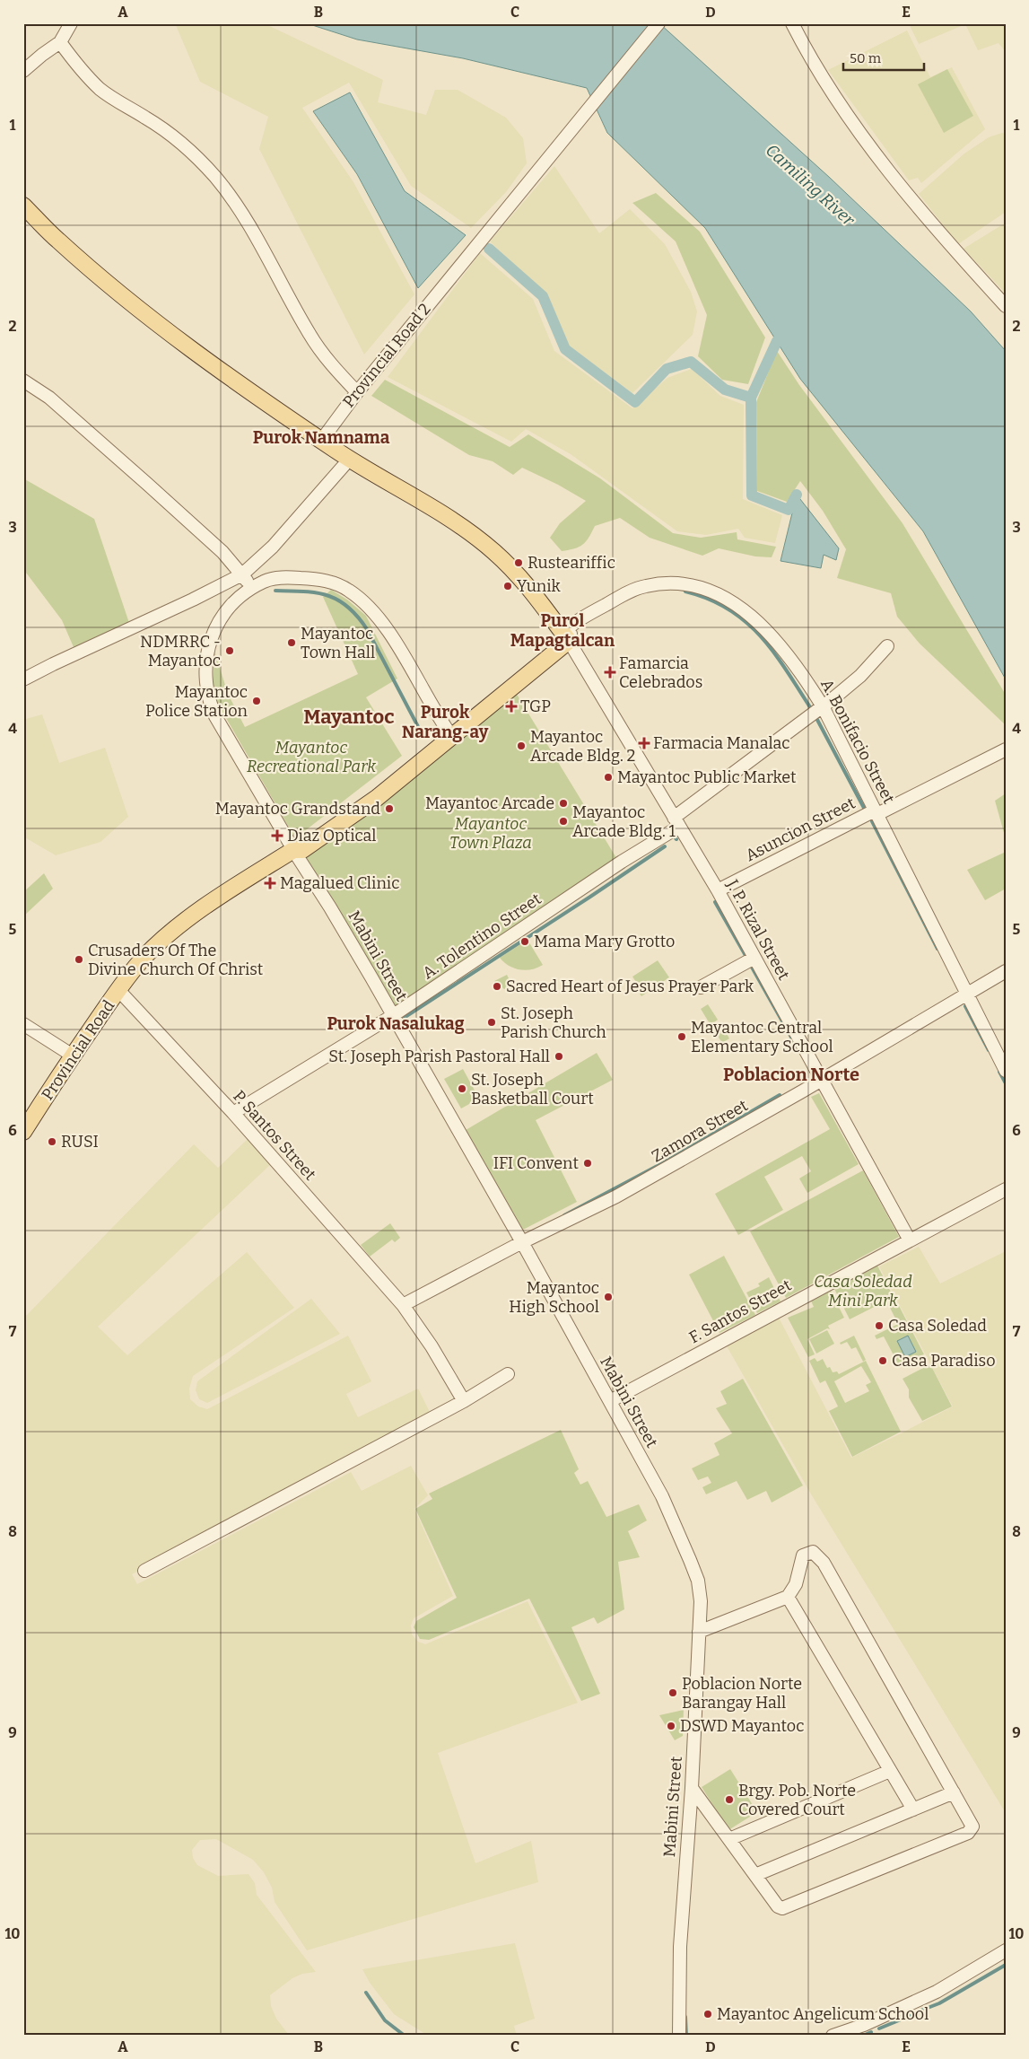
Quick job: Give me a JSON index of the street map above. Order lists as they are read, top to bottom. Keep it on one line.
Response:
{"streets":{"main road":["Provincial Road"],"street":["Provincial Road 2","A. Bonifacio Street","Asuncion Street","J. P. Rizal Street","A. Tolentino Street","Mabini Street","Zamora Street","P. Santos Street","F. Santos Street"]},"crossings":[["A. Bonifacio Street","Asuncion Street"],["A. Bonifacio Street","J. P. Rizal Street"],["A. Bonifacio Street","A. Tolentino Street"],["A. Bonifacio Street","Provincial Road"],["A. Bonifacio Street","Zamora Street"],["Asuncion Street","J. P. Rizal Street"],["J. P. Rizal Street","A. Tolentino Street"],["J. P. Rizal Street","Provincial Road"],["J. P. Rizal Street","Zamora Street"],["J. P. Rizal Street","F. Santos Street"],["A. Tolentino Street","Mabini Street"],["A. Tolentino Street","P. Santos Street"],["Mabini Street","Provincial Road"],["Mabini Street","Zamora Street"],["Mabini Street","F. Santos Street"],["Provincial Road","P. Santos Street"],["Zamora Street","P. Santos Street"]],"districts":["Purok Namnama","Purol Mapagtalcan","Purok Narang-ay","Mayantoc","Purok Nasalukag","Poblacion Norte"],"water":["Camiling River"],"parks":["Mayantoc Recreational Park","Mayantoc Town Plaza","Casa Soledad Mini Park"],"places":{"other":["Rusteariffic","Yunik","Mayantoc Town Hall","NDMRRC - Mayantoc","Mayantoc Police Station","Mayantoc Arcade Bldg. 2","Mayantoc Public Market","Mayantoc Arcade","Mayantoc Grandstand","Mayantoc Arcade Bldg. 1","Mama Mary Grotto","Crusaders Of The Divine Church Of Christ","Sacred Heart of Jesus Prayer Park","St. Joseph Parish Church","Mayantoc Central Elementary School","St. Joseph Parish Pastoral Hall","St. Joseph Basketball Court","RUSI","IFI Convent","Mayantoc High School","Casa Soledad","Casa Paradiso","Poblacion Norte Barangay Hall","DSWD Mayantoc","Brgy. Pob. Norte Covered Court","Mayantoc Angelicum School"],"health":["Famarcia Celebrados","TGP","Farmacia Manalac","Diaz Optical","Magalued Clinic"]},"scale_bar":"50 m","grid":{"columns":["A","B","C","D","E"],"rows":["1","2","3","4","5","6","7","8","9","10"]}}
